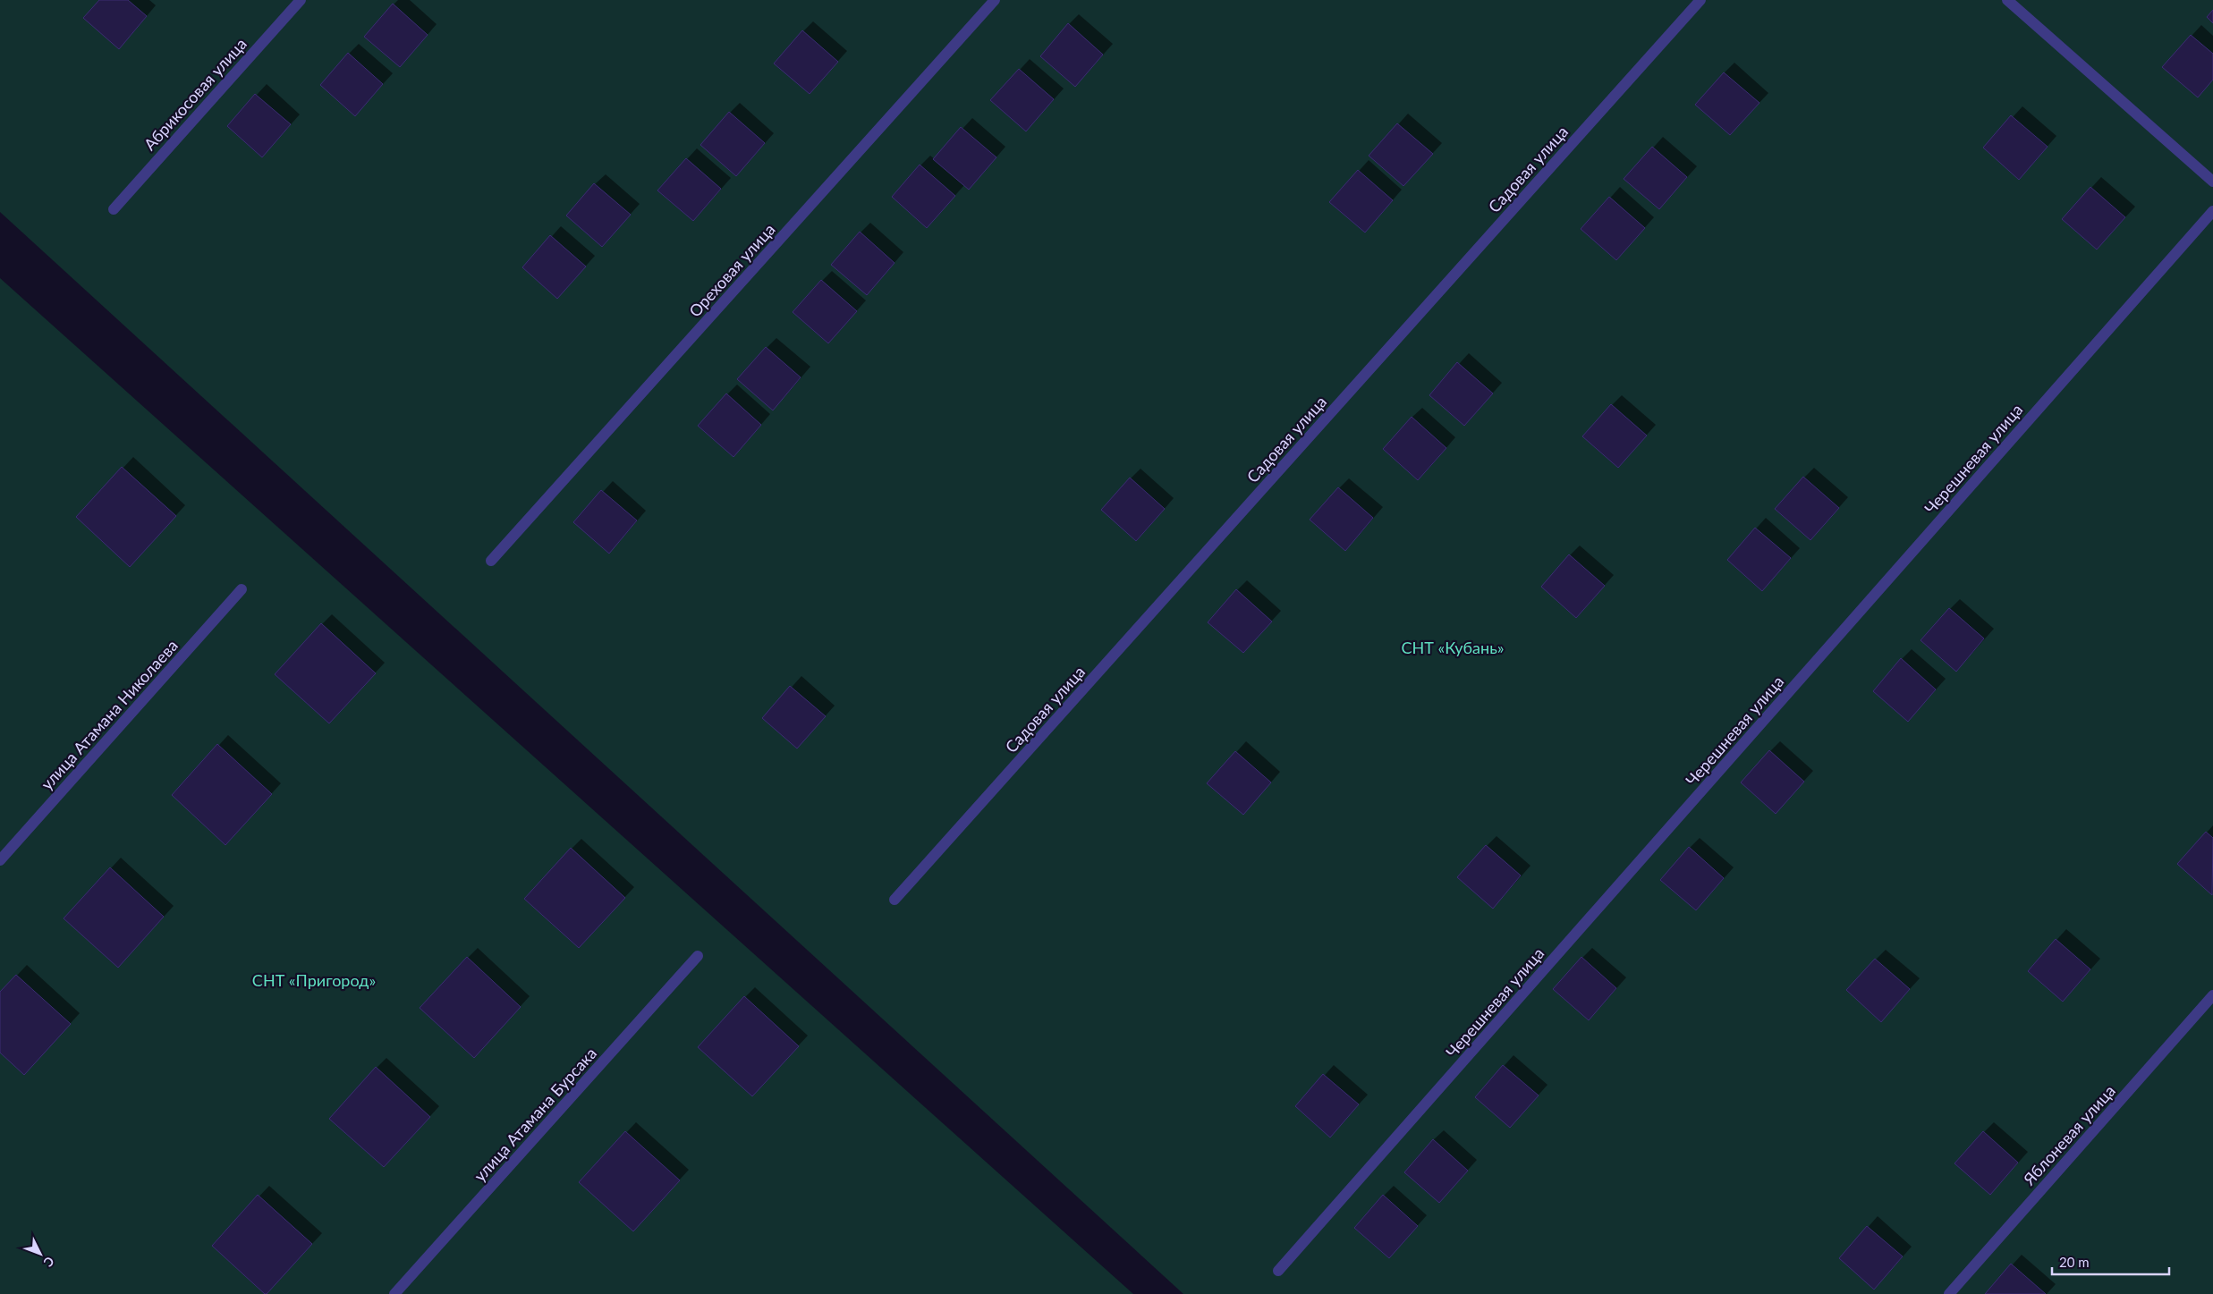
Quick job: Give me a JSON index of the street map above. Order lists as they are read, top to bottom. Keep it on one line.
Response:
{"streets":{"street":["Абрикосовая улица","Садовая улица","Ореховая улица","Черешневая улица","улица Атамана Николаева","улица Атамана Бурсака","Яблоневая улица"]},"parks":["СНТ «Кубань»","СНТ «Пригород»"],"scale_bar":"20 m","north":"bottom right"}
